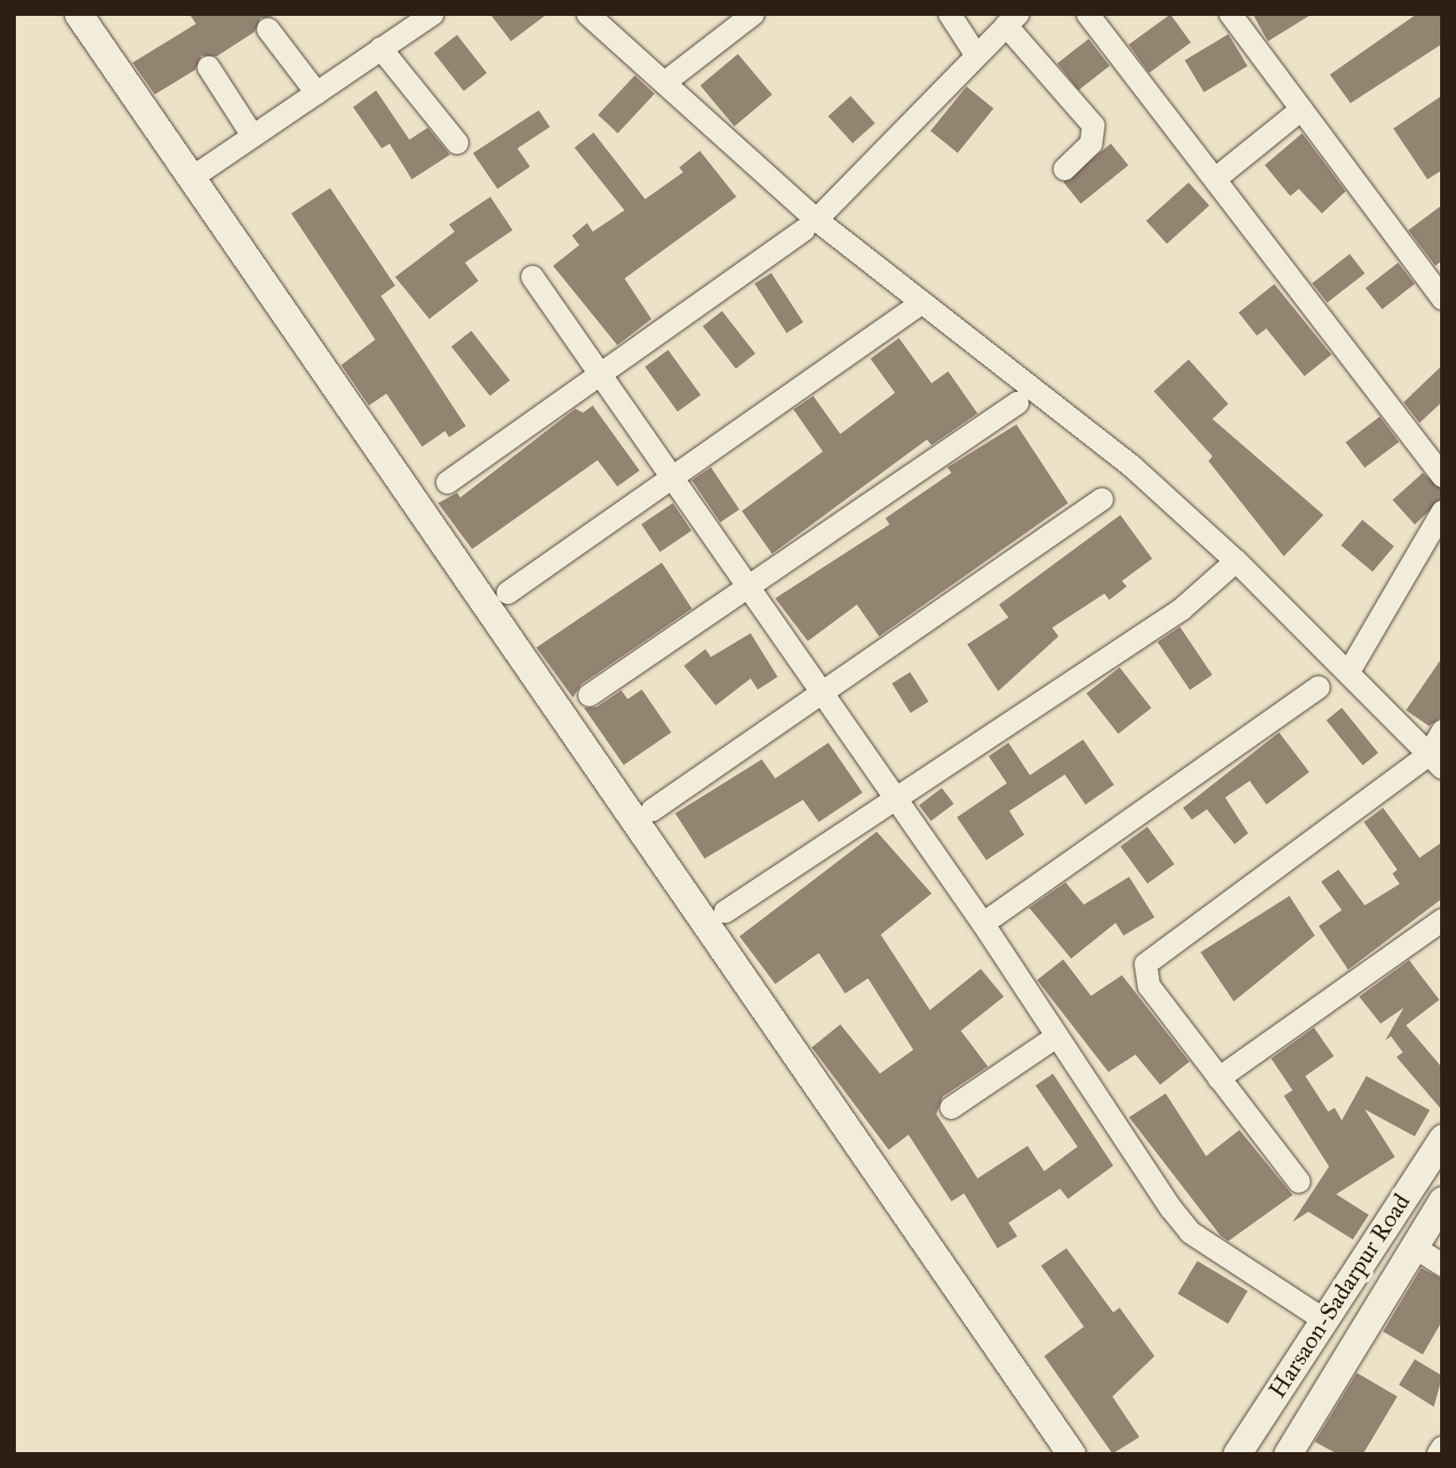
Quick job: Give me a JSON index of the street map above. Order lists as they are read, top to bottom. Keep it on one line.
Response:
{"streets":{"street":["Harsaon-Sadarpur Road"]}}
